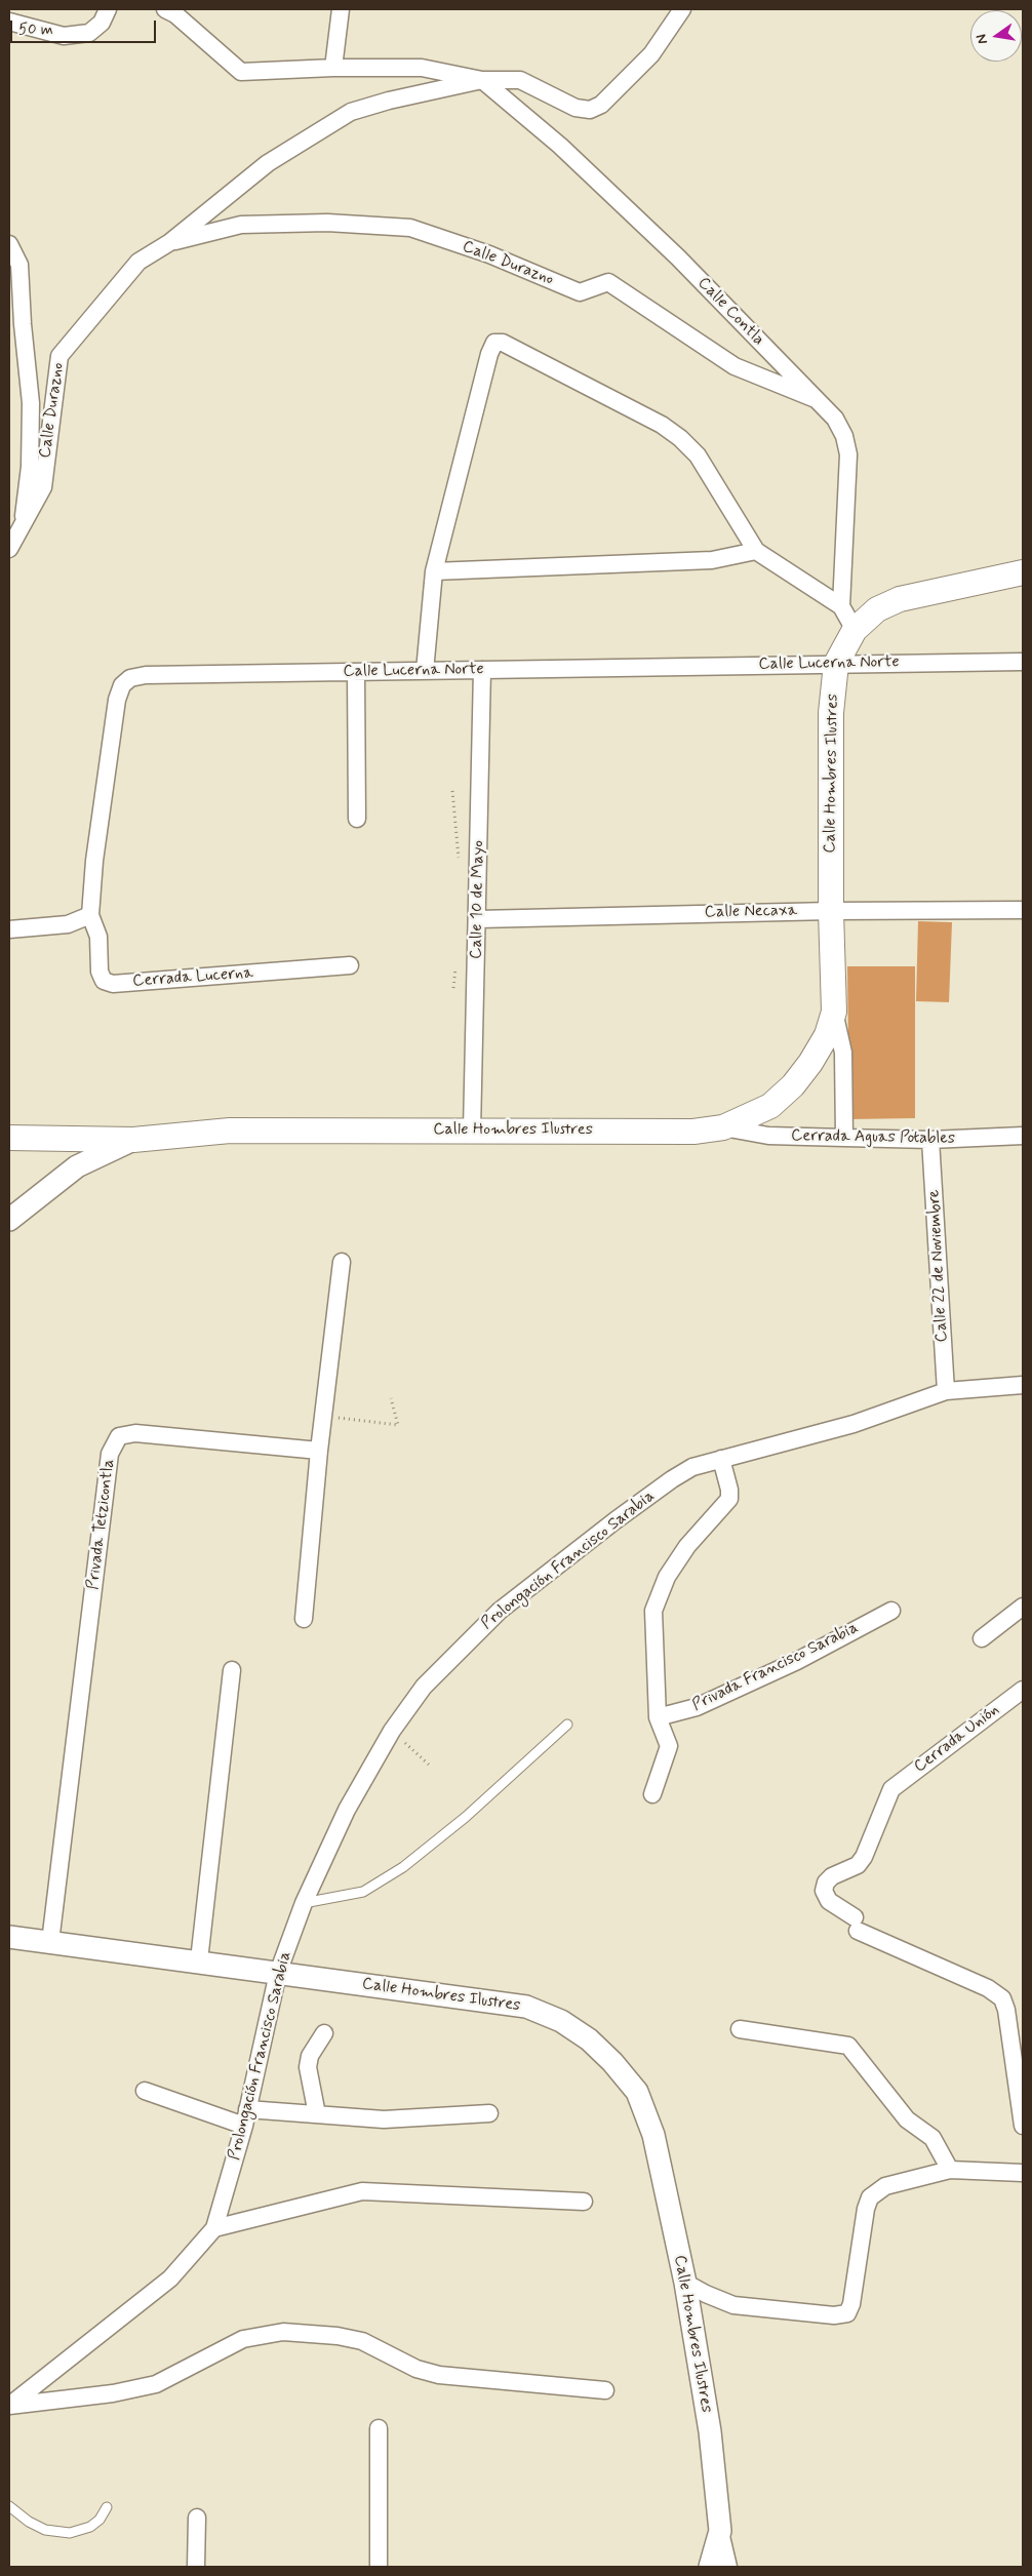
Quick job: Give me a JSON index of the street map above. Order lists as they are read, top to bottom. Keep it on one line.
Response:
{"streets":{"main road":["Calle Hombres Ilustres"],"street":["Calle Durazno","Calle Contla","Calle Lucerna Norte","Calle 10 de Mayo","Calle Necaxa","Cerrada Lucerna","Cerrada Aguas Potables","Calle 22 de Noviembre","Privada Tetzicontla","Prolongación Francisco Sarabia","Privada Francisco Sarabia","Cerrada Unión"]},"crossings":[["Calle Durazno","Calle Contla"],["Calle Lucerna Norte","Calle Hombres Ilustres"],["Calle Lucerna Norte","Calle 10 de Mayo"],["Calle Lucerna Norte","Cerrada Lucerna"],["Calle Hombres Ilustres","Calle 10 de Mayo"],["Calle Hombres Ilustres","Calle Necaxa"],["Calle Hombres Ilustres","Cerrada Aguas Potables"],["Calle Hombres Ilustres","Privada Tetzicontla"],["Calle Hombres Ilustres","Prolongación Francisco Sarabia"],["Calle 10 de Mayo","Calle Necaxa"],["Cerrada Aguas Potables","Calle 22 de Noviembre"],["Calle 22 de Noviembre","Prolongación Francisco Sarabia"]],"scale_bar":"50 m","north":"left"}
